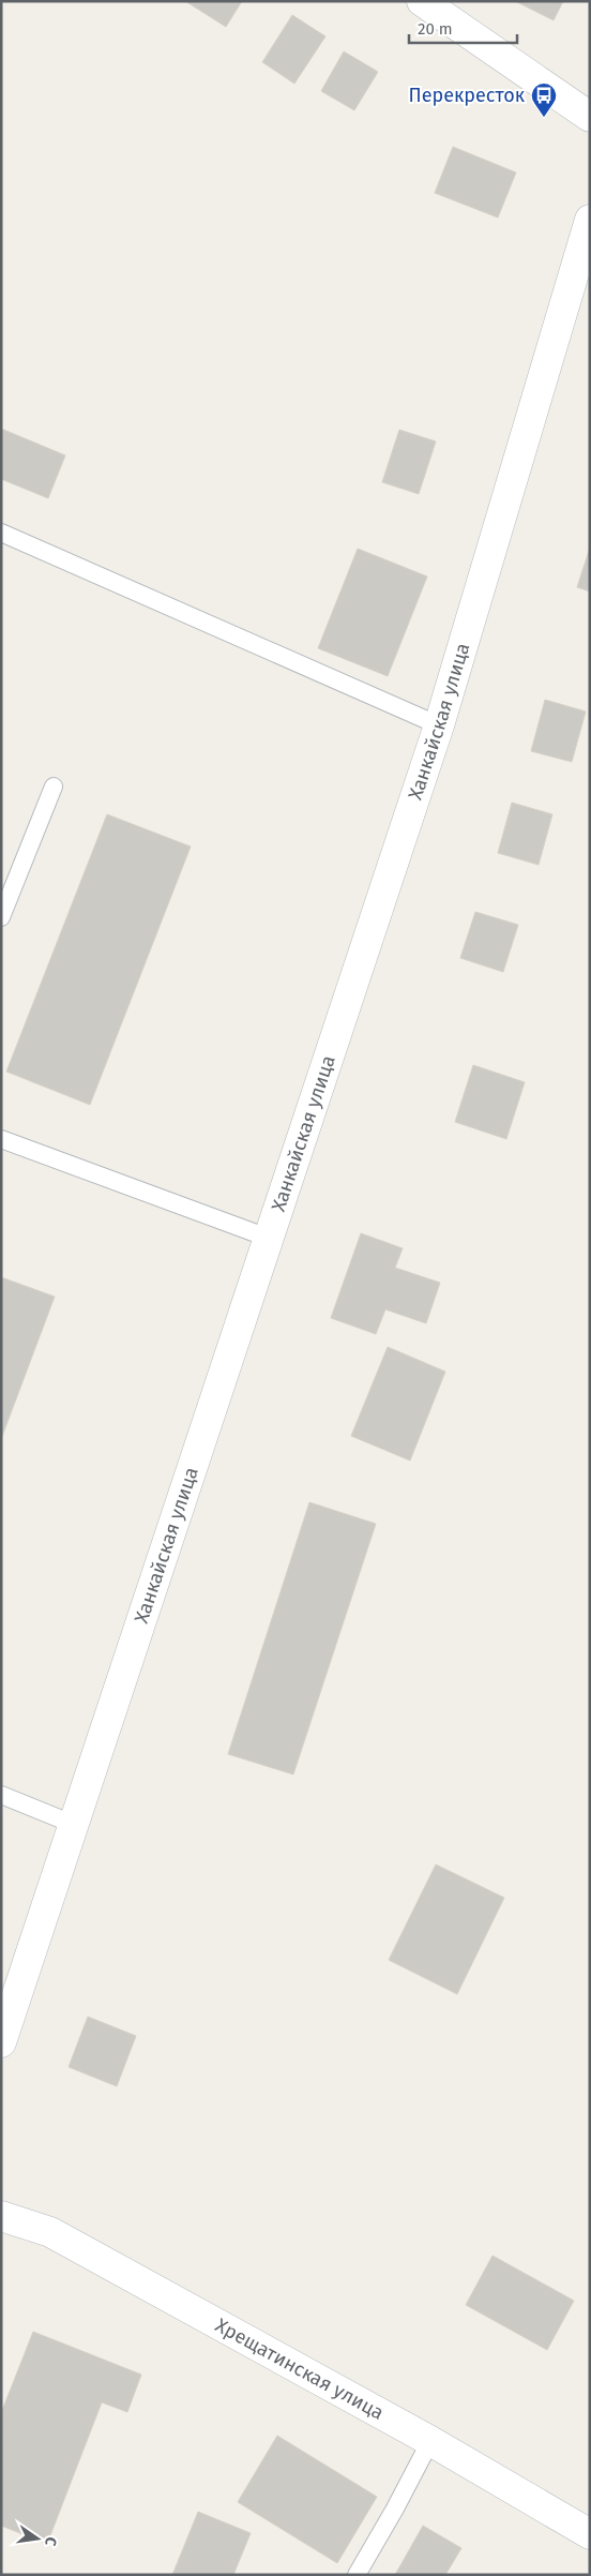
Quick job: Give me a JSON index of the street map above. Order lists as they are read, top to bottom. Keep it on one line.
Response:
{"streets":{"street":["Ханкайская улица","Хрещатинская улица"]},"places":{"bus stop":["Перекресток"]},"scale_bar":"20 m","north":"right"}
